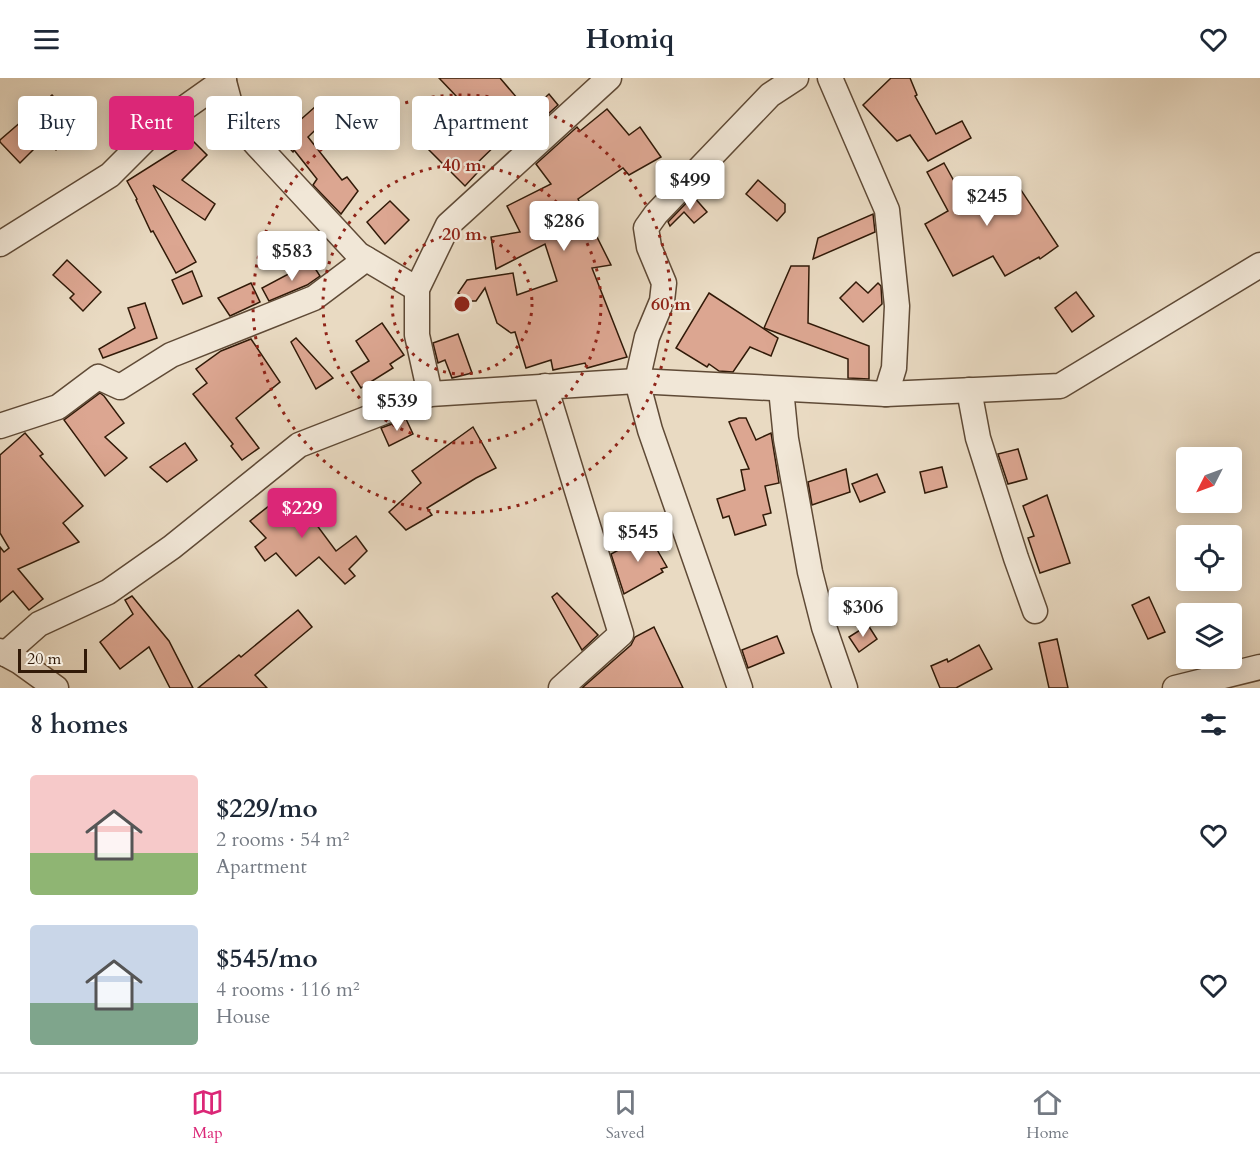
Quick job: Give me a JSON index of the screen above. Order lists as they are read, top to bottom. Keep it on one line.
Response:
{"scale_bar":"20 m","north":"bottom left","page":{"header":"Homiq","chip":["Buy","Rent","Filters","New","Apartment"],"price":["$499","$245","$286","$583","$539","$229","$545","$306"],"scale":"20 m","heading":"8 homes","list":[{"name":"$229/mo","note":"2 rooms · 54 m² · Apartment"},{"name":"$545/mo","note":"4 rooms · 116 m² · House"}],"tabs":["Map","Saved","Home"]},"rings":["40 m","20 m","60 m"]}
